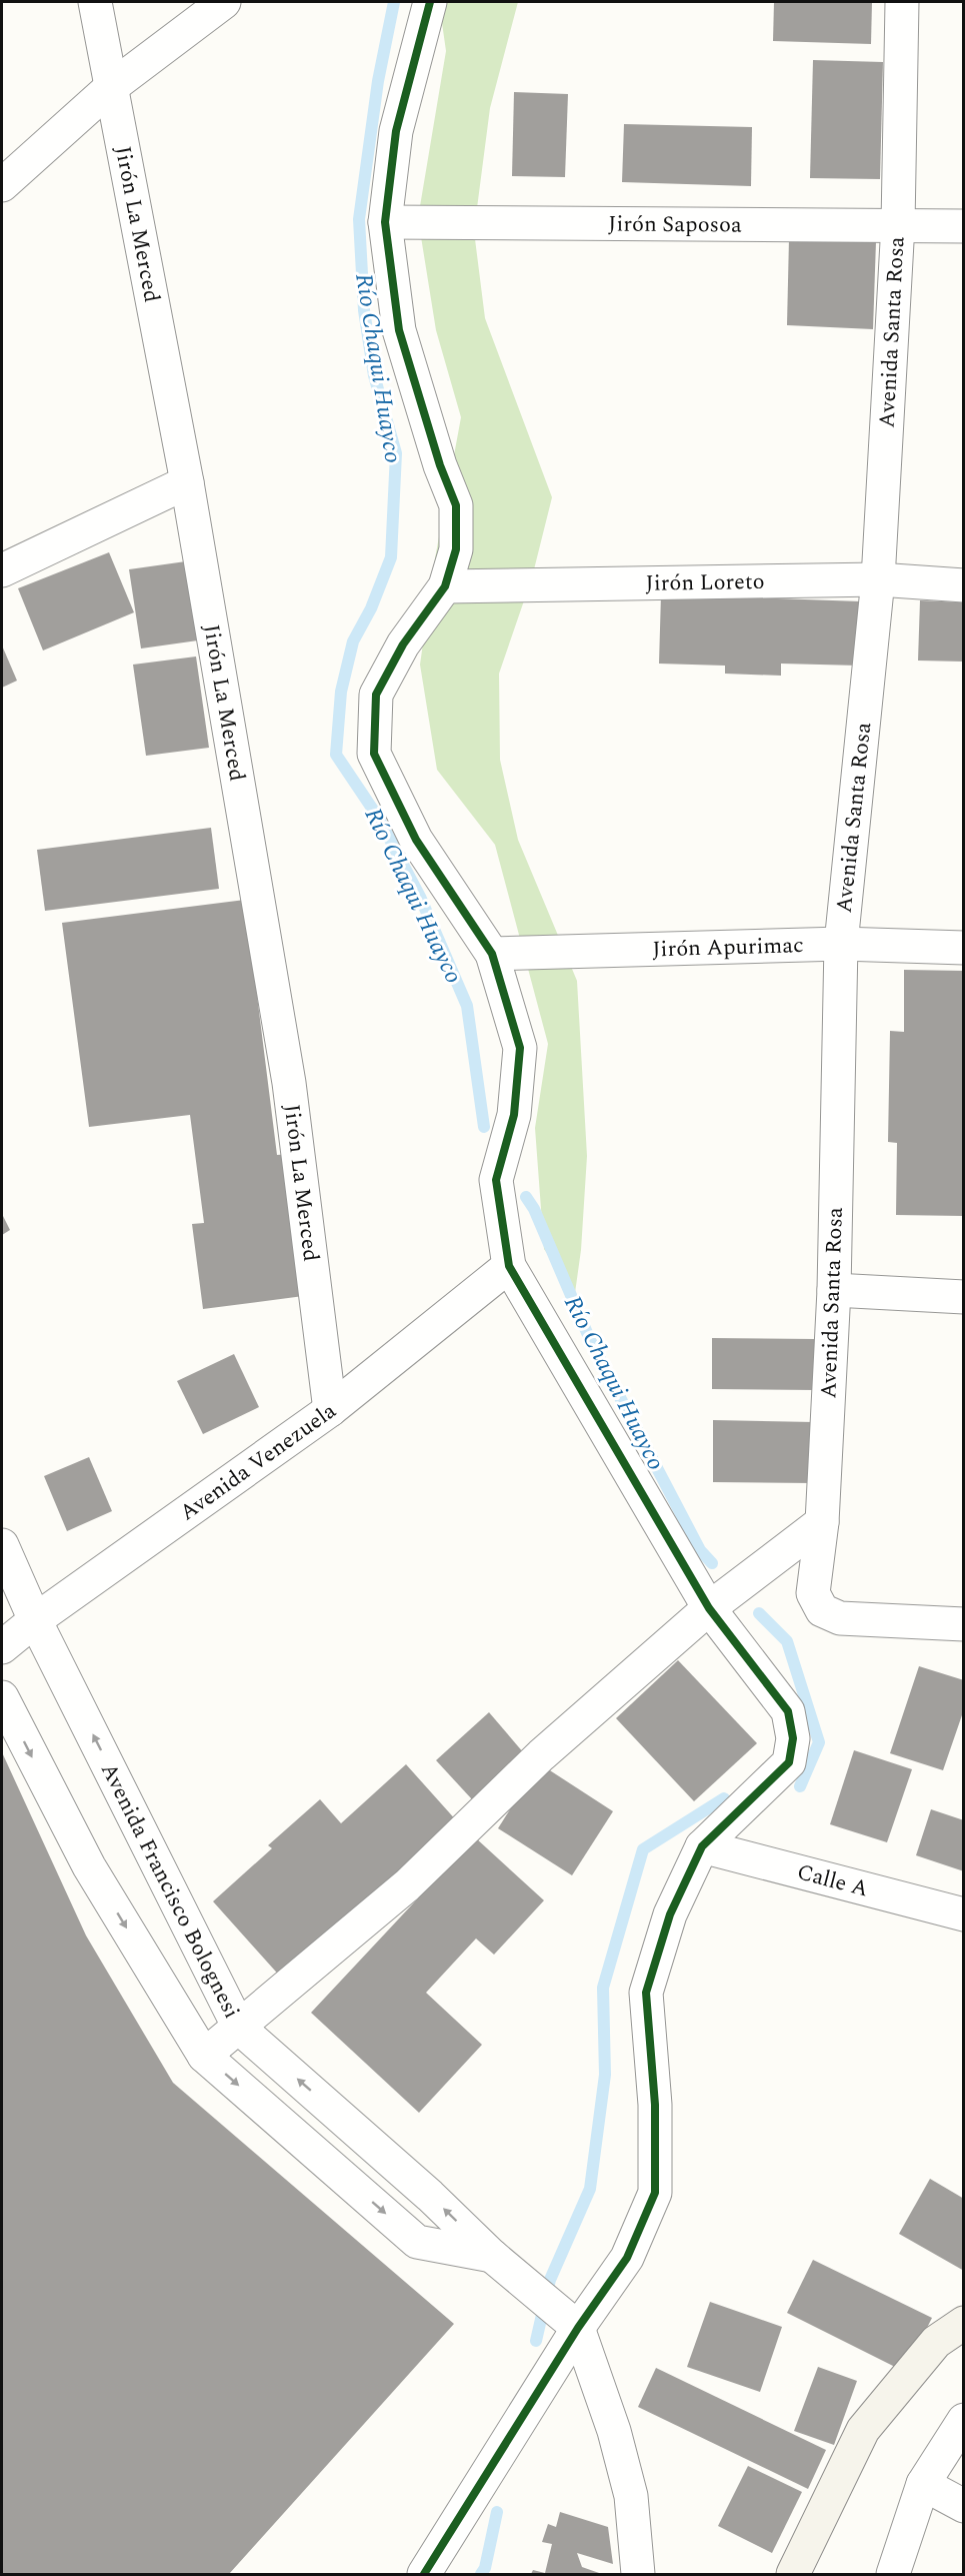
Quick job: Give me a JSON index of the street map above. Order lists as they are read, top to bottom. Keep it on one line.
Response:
{"streets":{"street":["Jirón Saposoa","Jirón La Merced","Avenida Santa Rosa","Jirón Loreto","Jirón Apurimac","Avenida Venezuela","Calle A","Avenida Francisco Bolognesi"]},"crossings":[["Jirón Saposoa","Avenida Santa Rosa"],["Jirón La Merced","Avenida Venezuela"],["Avenida Santa Rosa","Jirón Loreto"],["Avenida Santa Rosa","Jirón Apurimac"],["Avenida Venezuela","Avenida Francisco Bolognesi"]],"water":["Río Chaqui Huayco"]}
